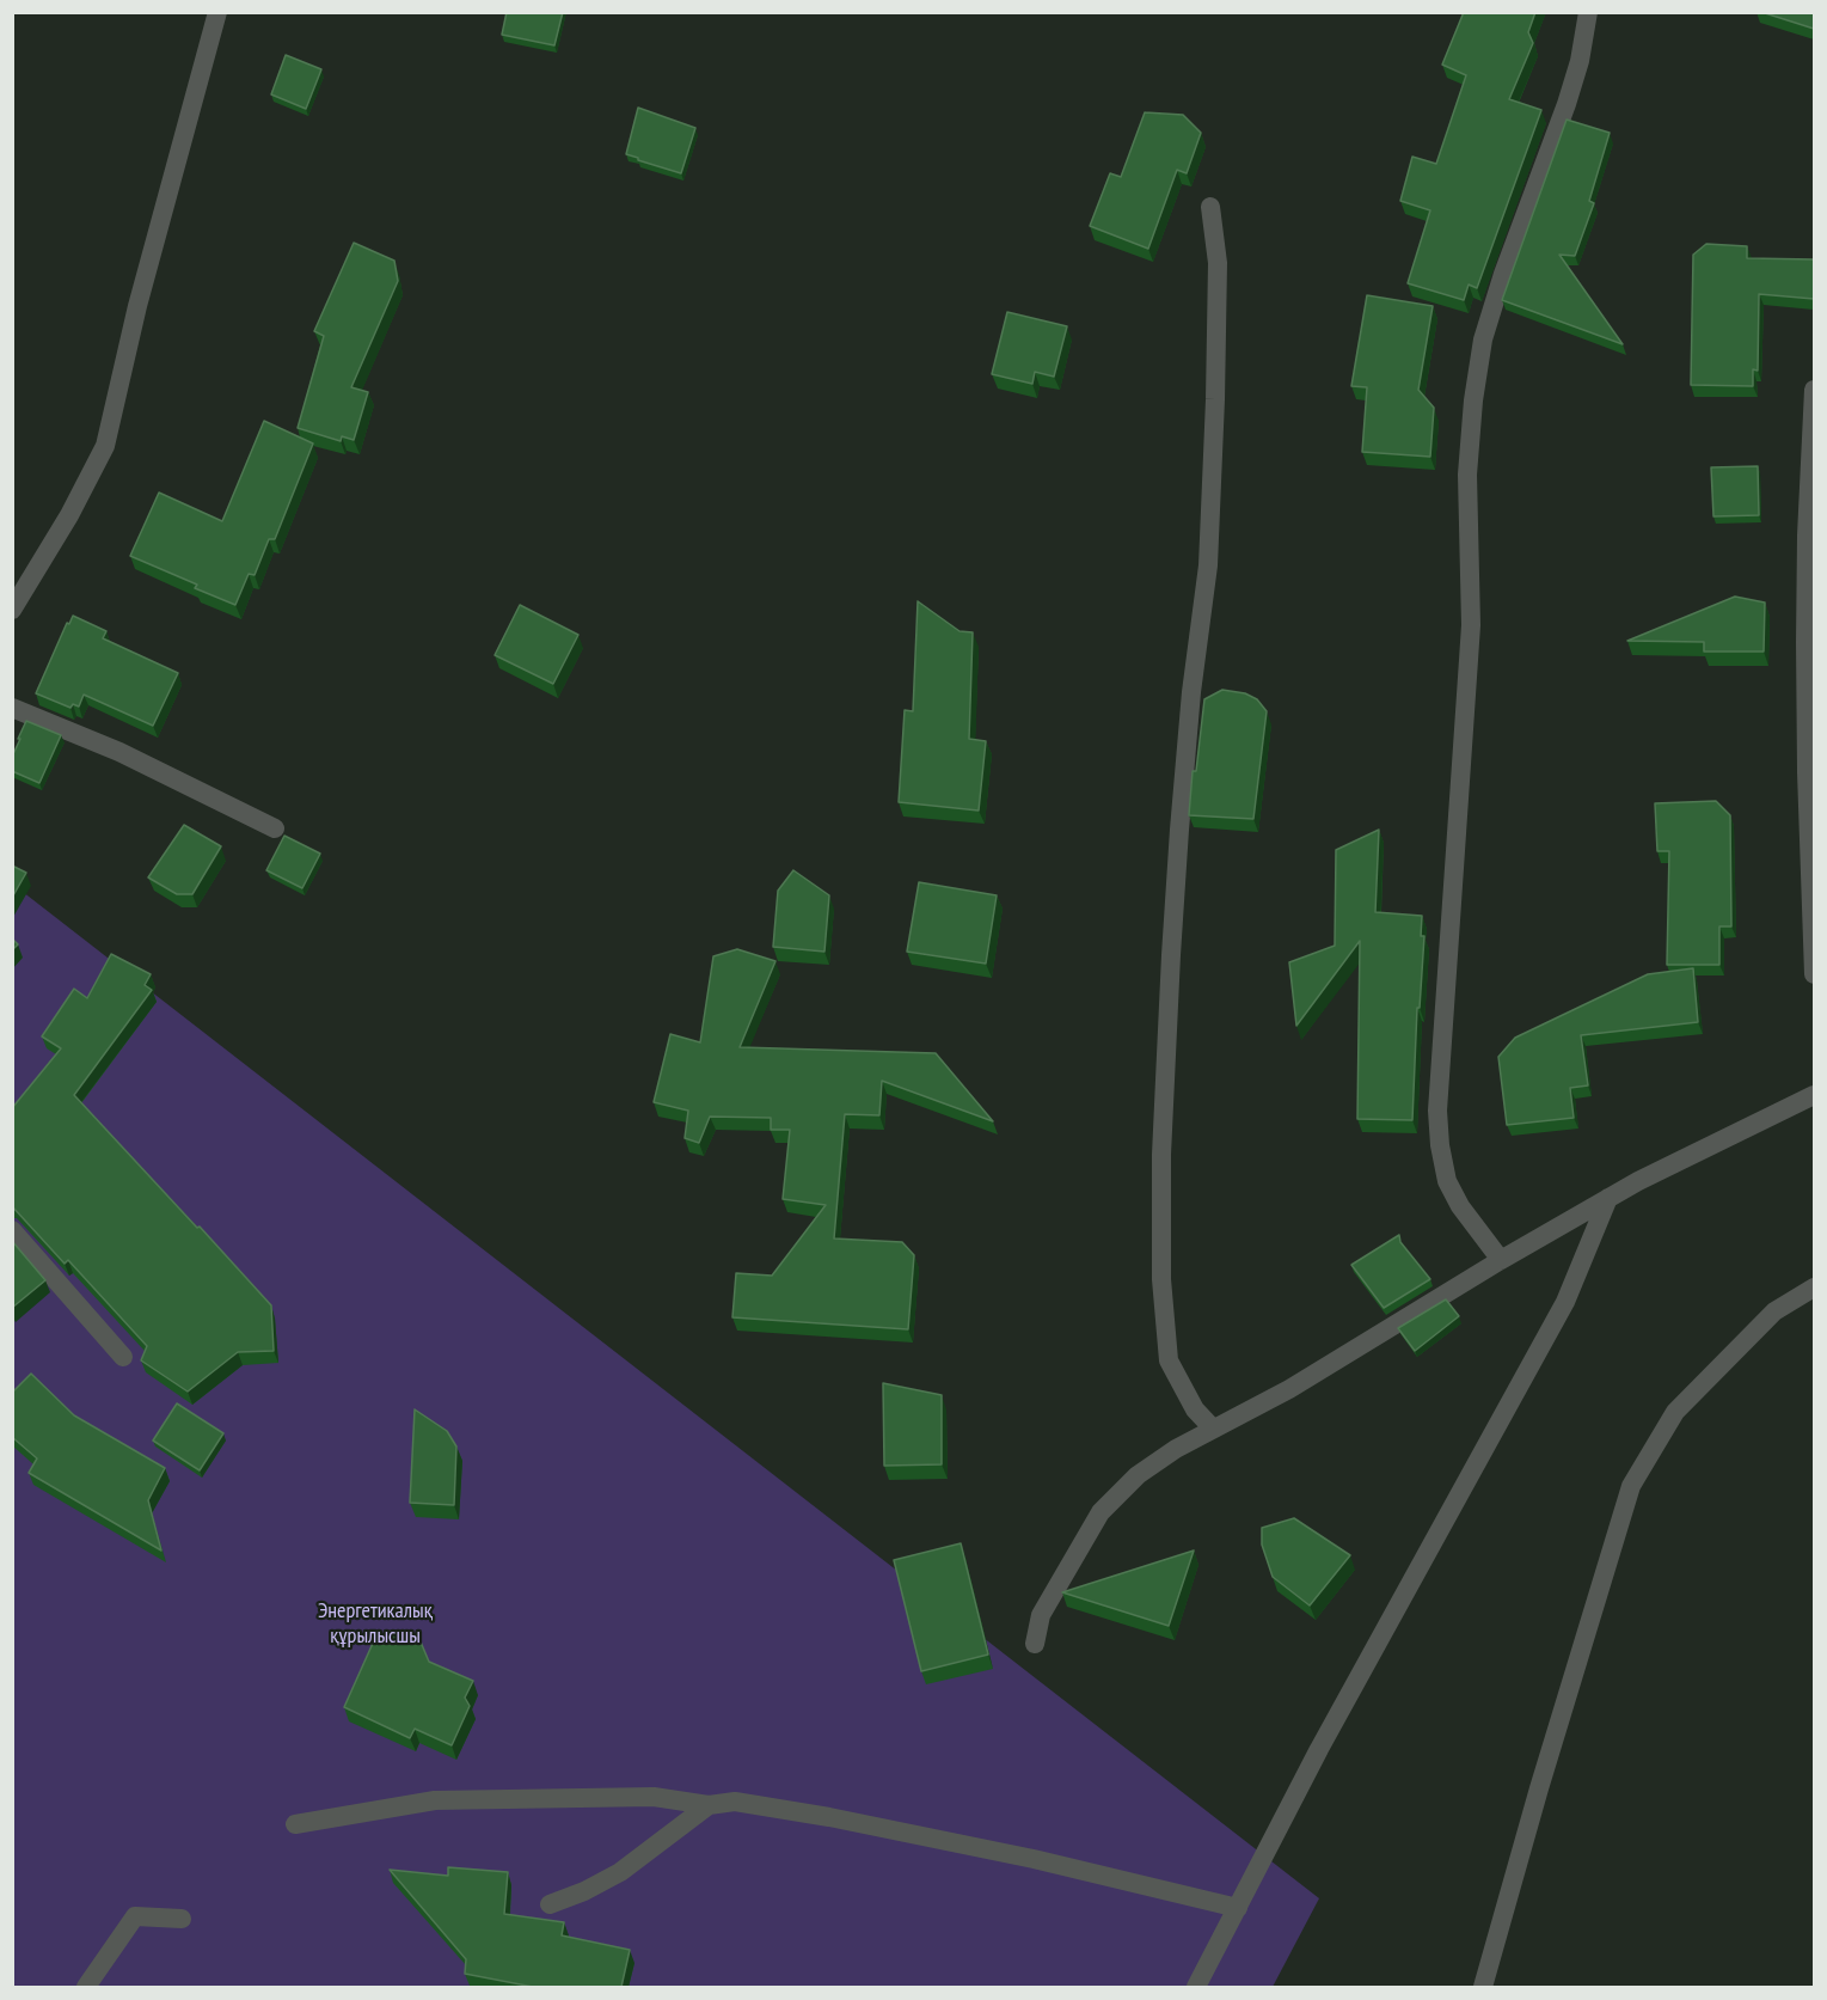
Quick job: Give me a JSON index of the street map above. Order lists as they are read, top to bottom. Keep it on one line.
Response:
{"parks":["Энергетикалық құрылысшы"]}
